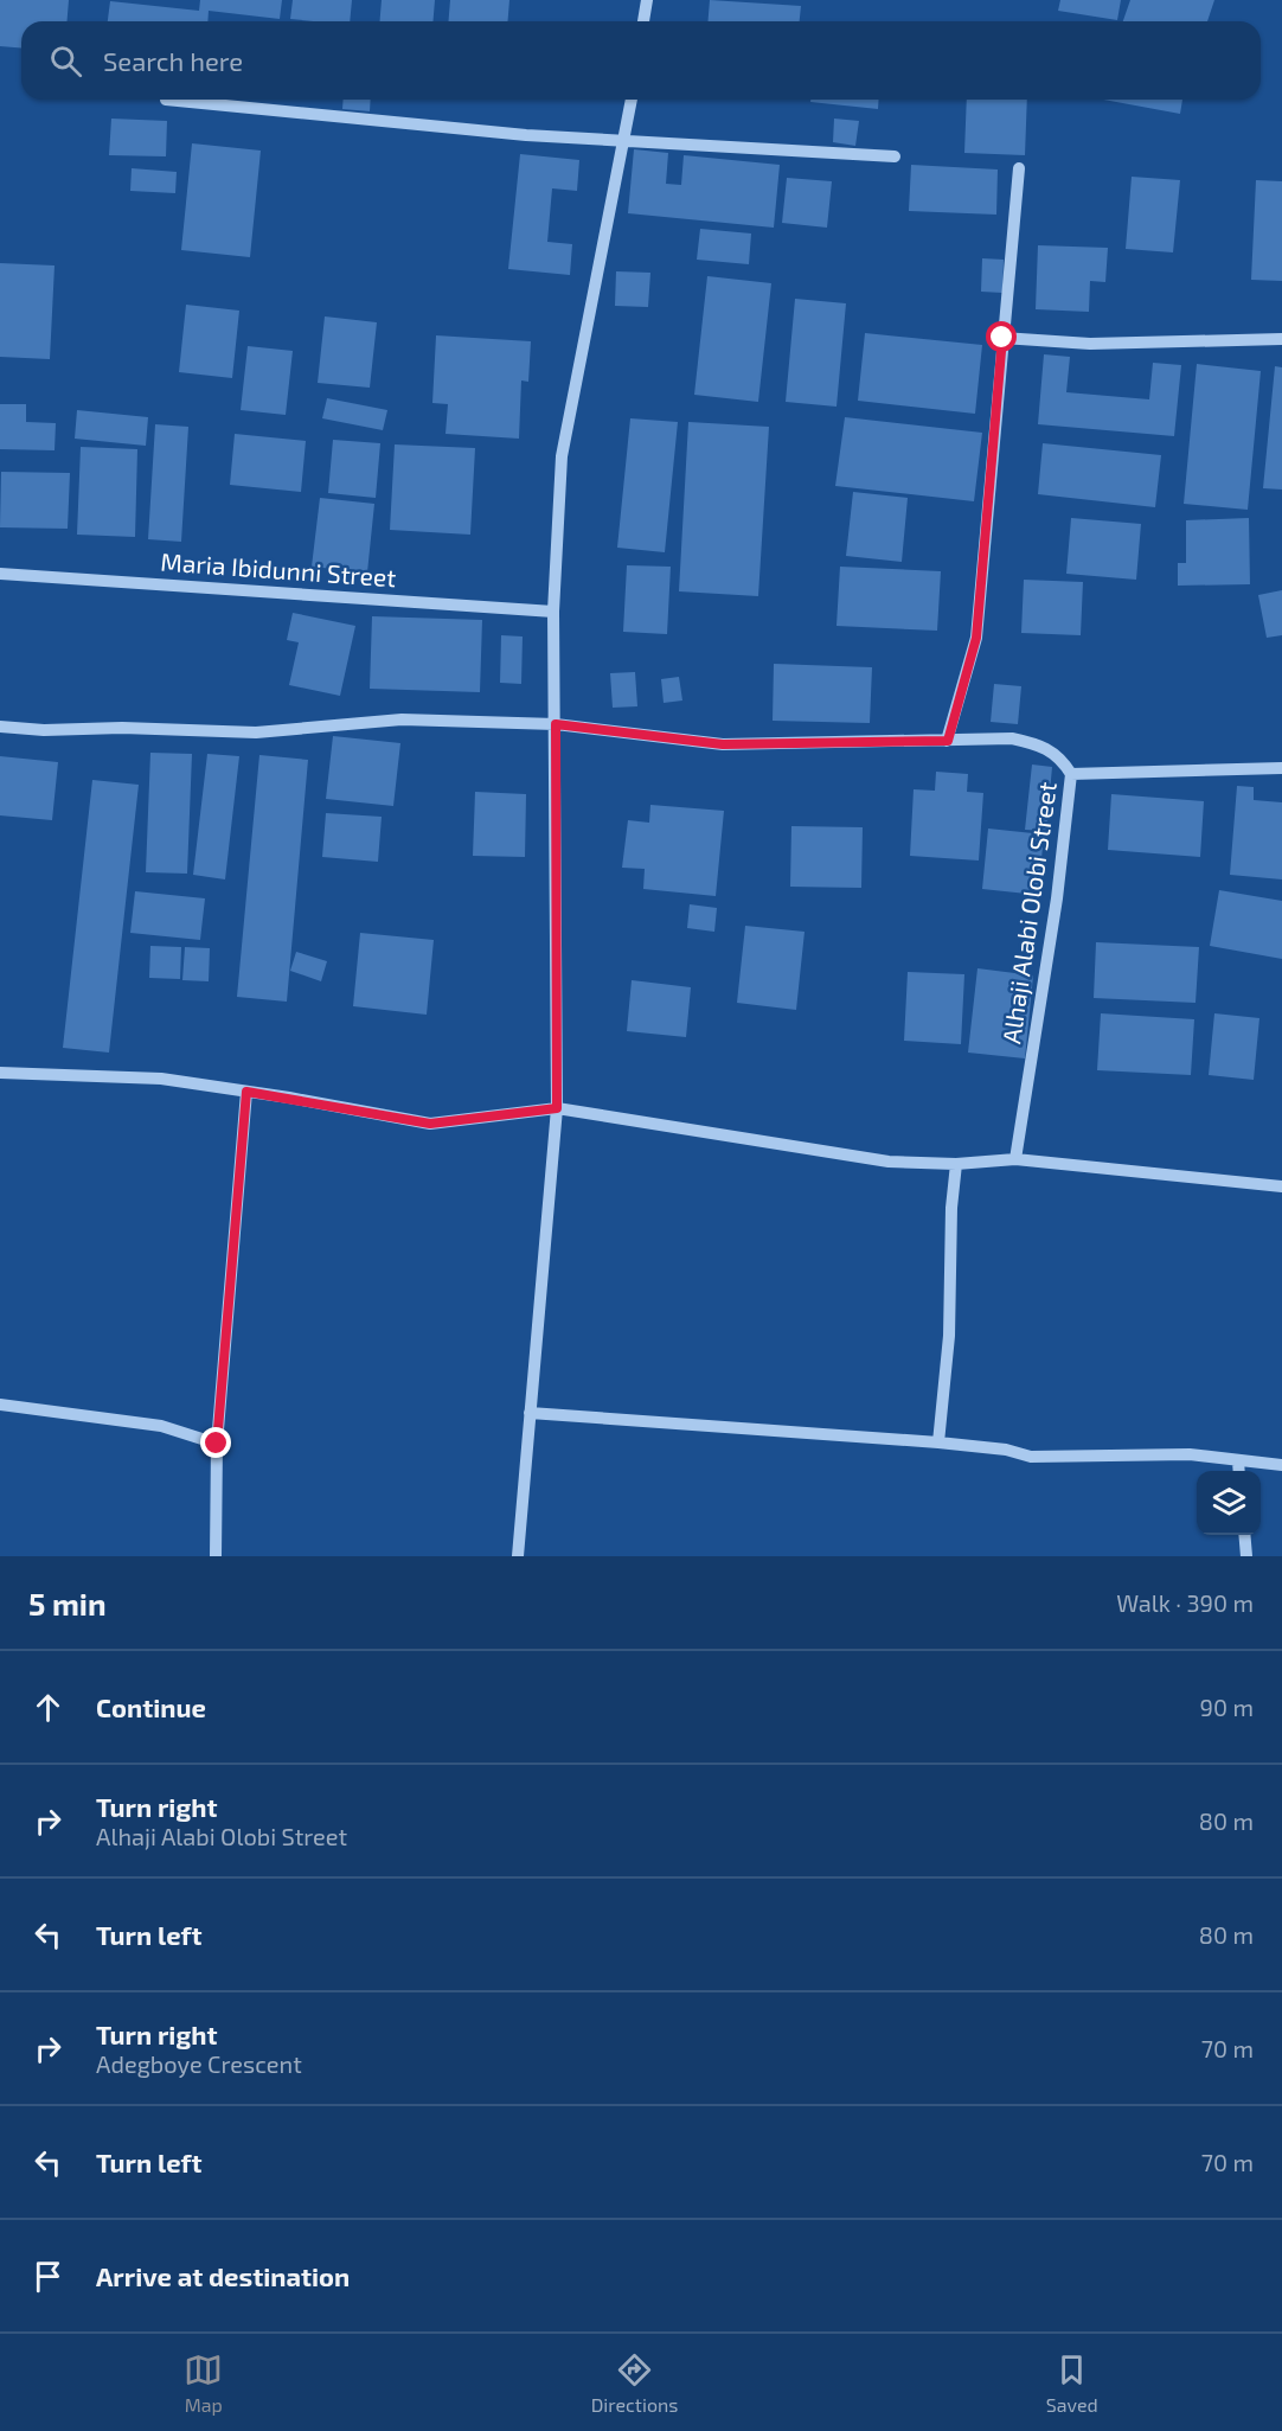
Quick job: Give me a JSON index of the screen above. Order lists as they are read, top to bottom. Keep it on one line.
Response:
{"streets":{"street":["Maria Ibidunni Street","Alhaji Alabi Olobi Street"]},"page":{"search":"Search here","heading":["5 min","Walk · 390 m"],"list":[["Continue","90 m"],["Turn right","Alhaji Alabi Olobi Street","80 m"],["Turn left","80 m"],["Turn right","Adegboye Crescent","70 m"],["Turn left","70 m"],"Arrive at destination"],"nav":["Map","Directions","Saved"]}}
